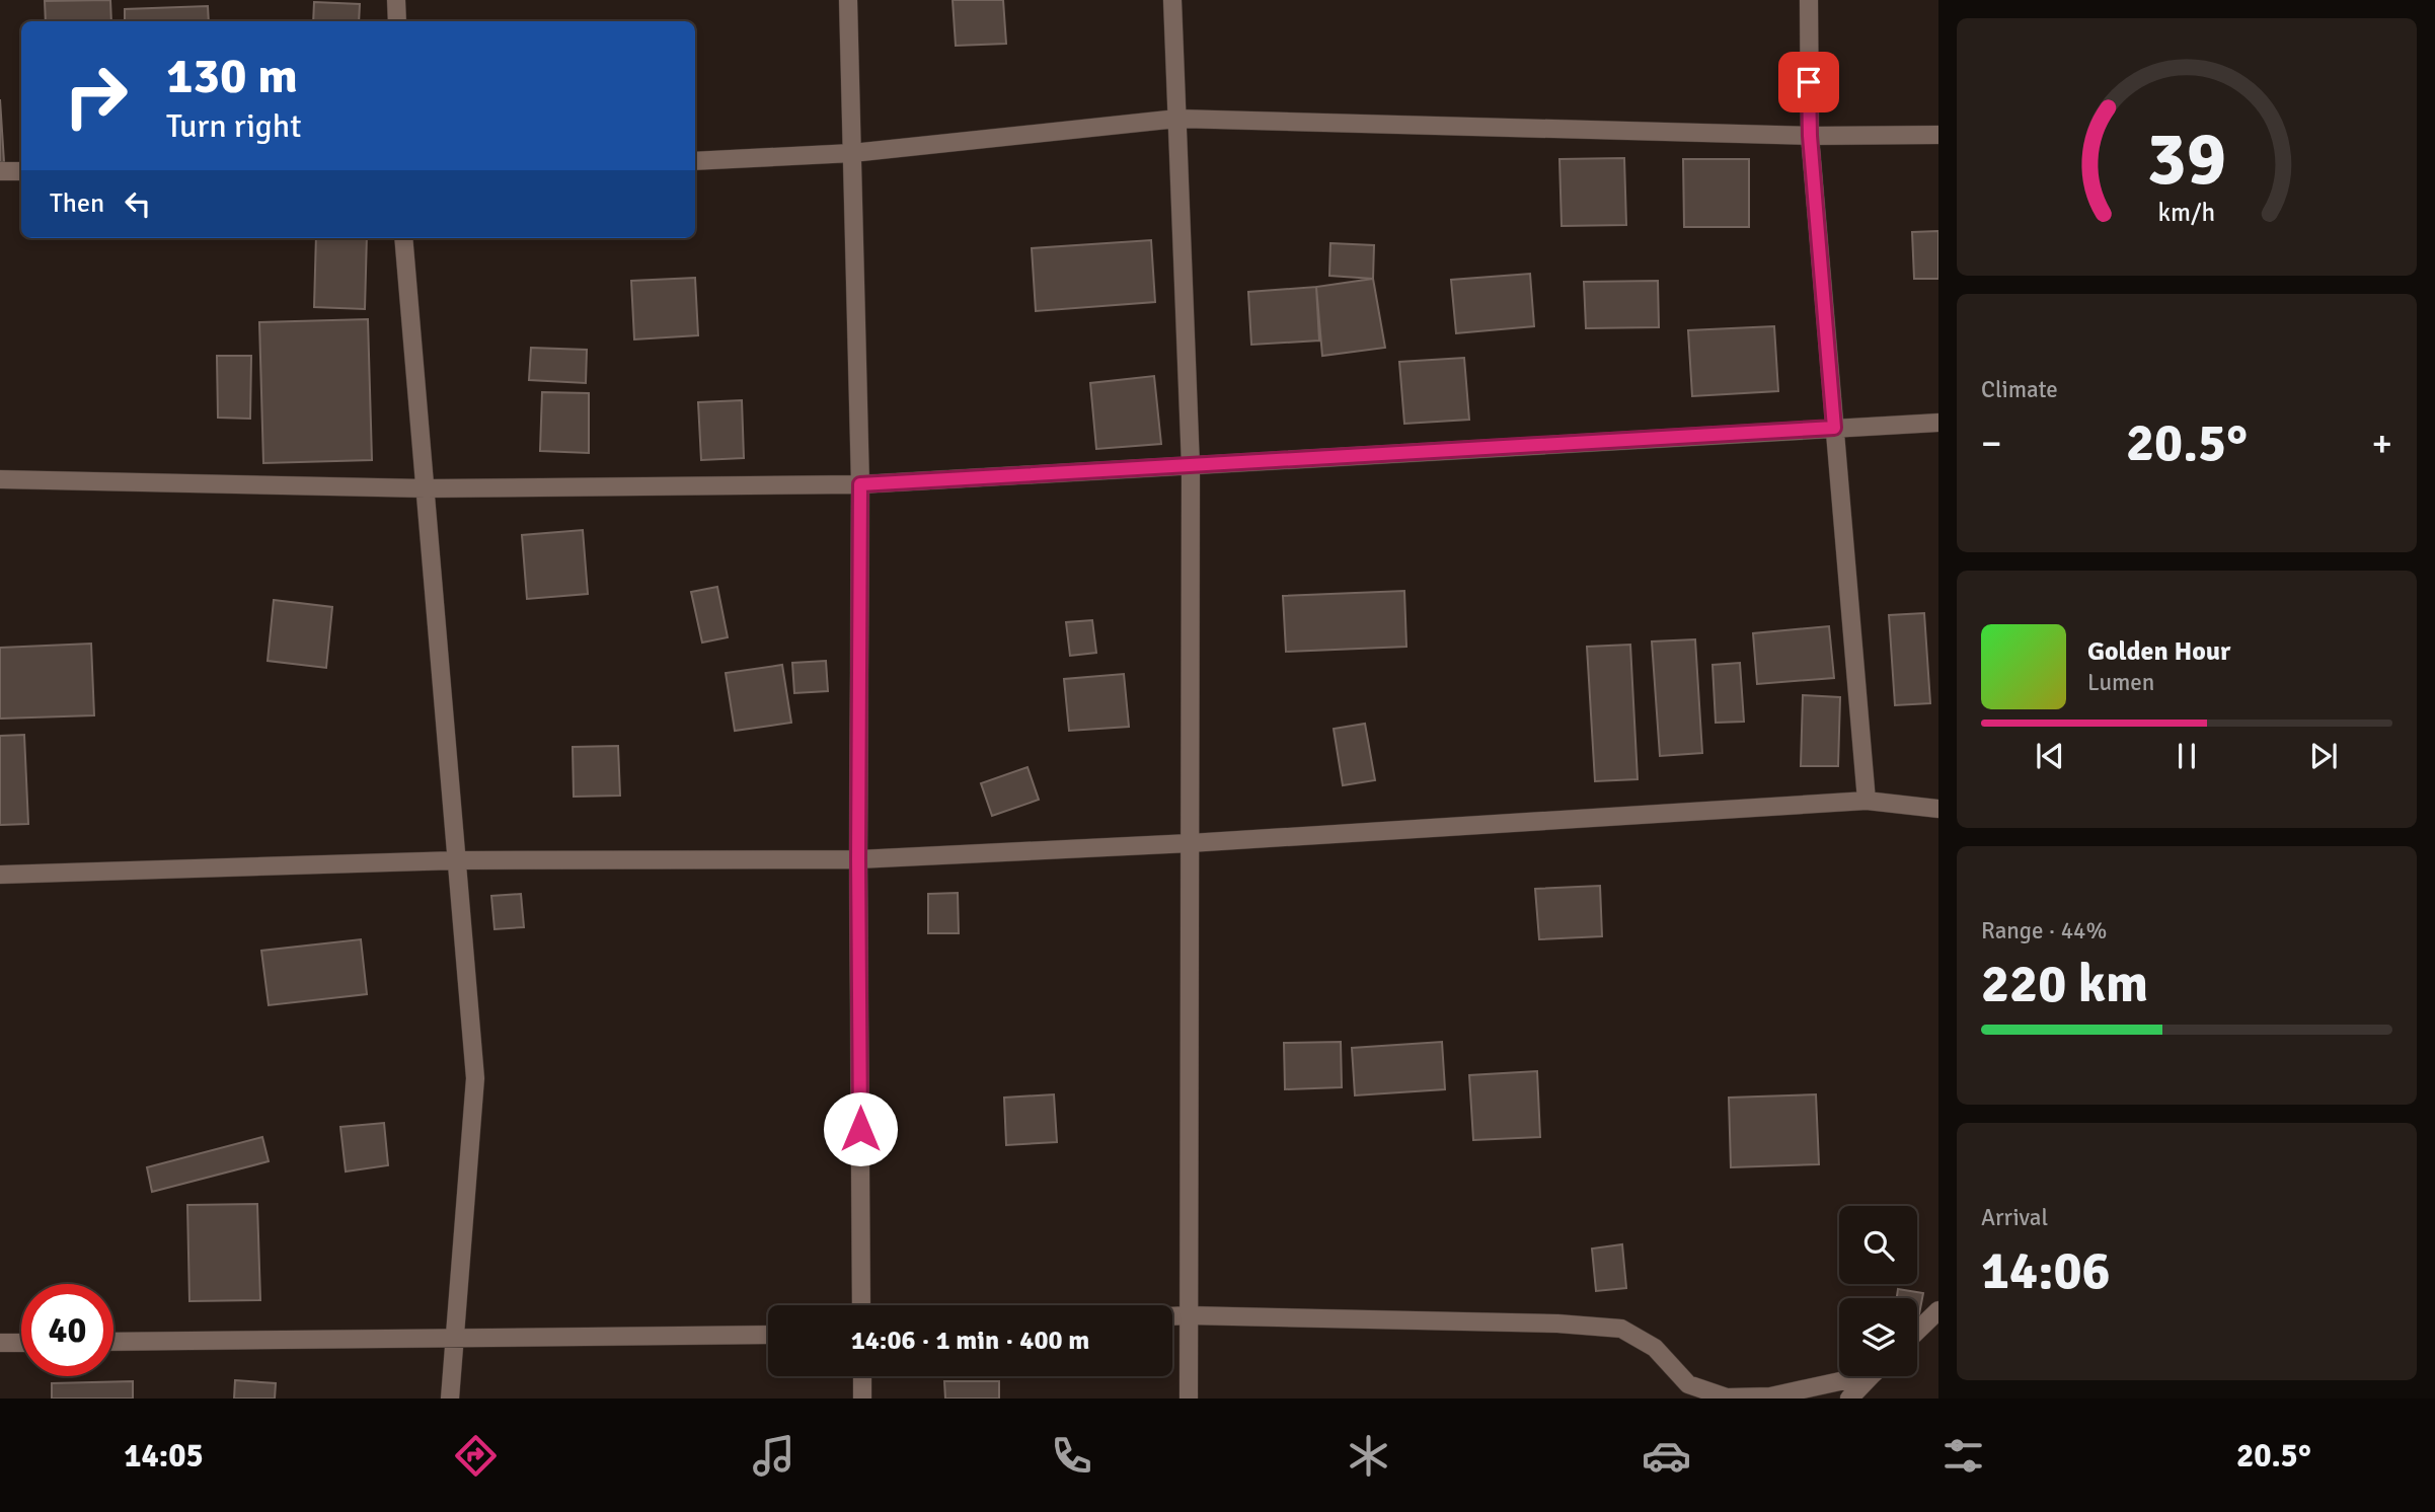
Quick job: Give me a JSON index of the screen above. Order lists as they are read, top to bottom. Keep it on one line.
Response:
{"page":{"turn":["130 m","Turn right"],"then":"Then","tile":["Climate",["Range · 44%","220 km"],["Arrival","14:06"]],"heat":["−","20.5°","+"],"song":["Golden Hour","Lumen"],"limit":"40","trip":"14:06 · 1 min · 400 m","tabs":["14:05","20.5°"],"gauge":["39","km/h"]}}
